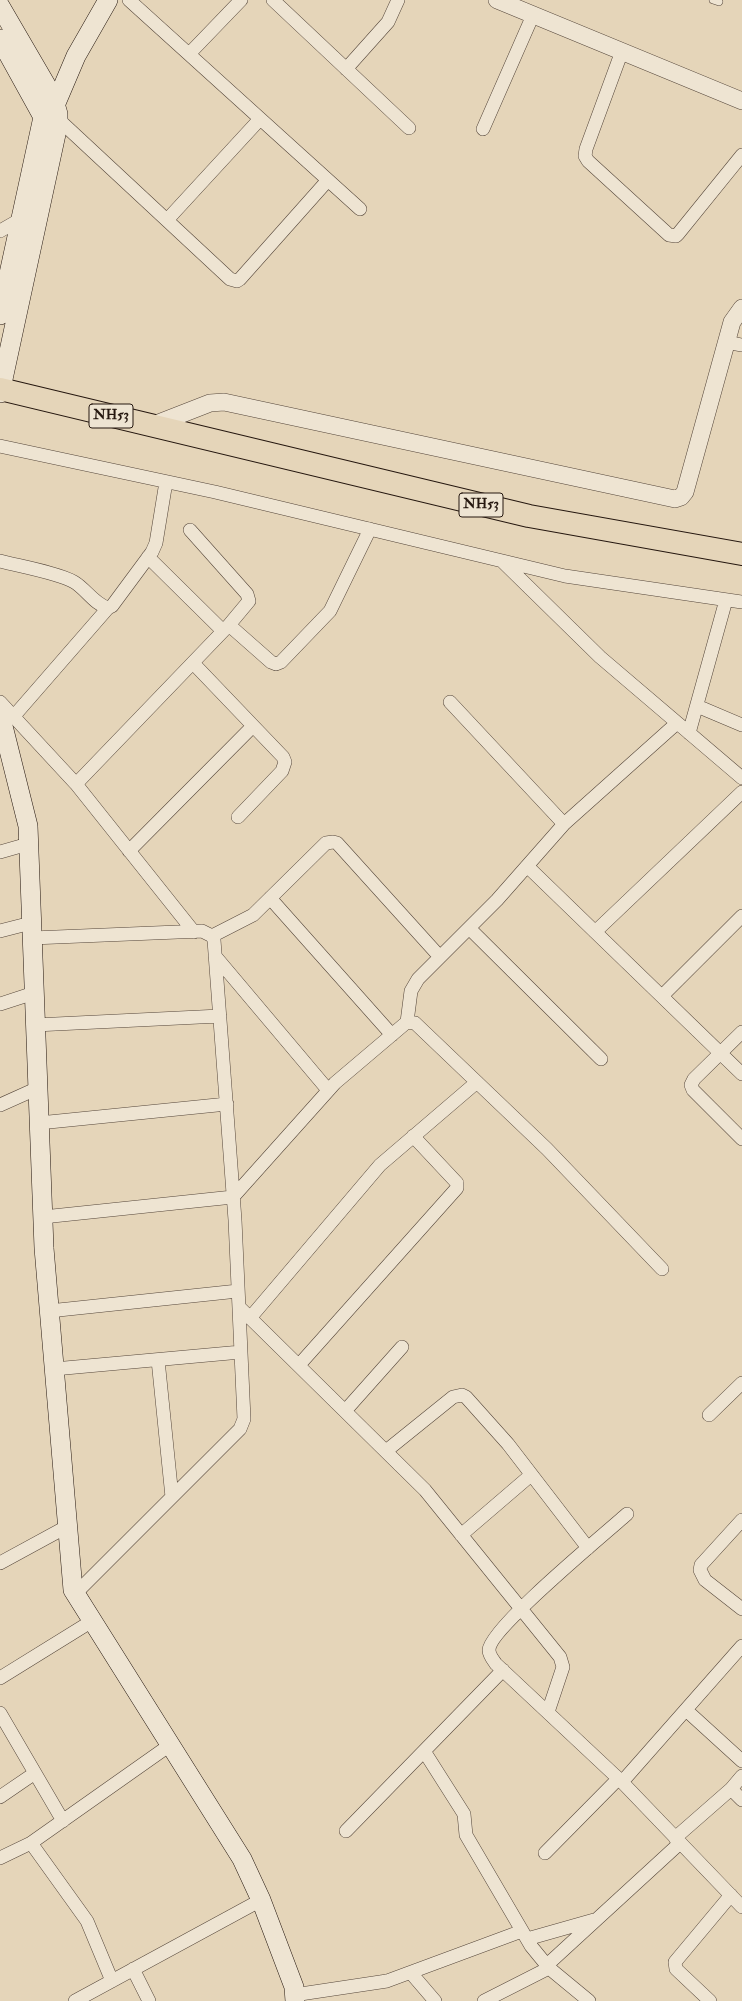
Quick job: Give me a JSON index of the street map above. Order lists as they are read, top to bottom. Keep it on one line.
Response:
{"streets":{"highway":["NH53"]}}
